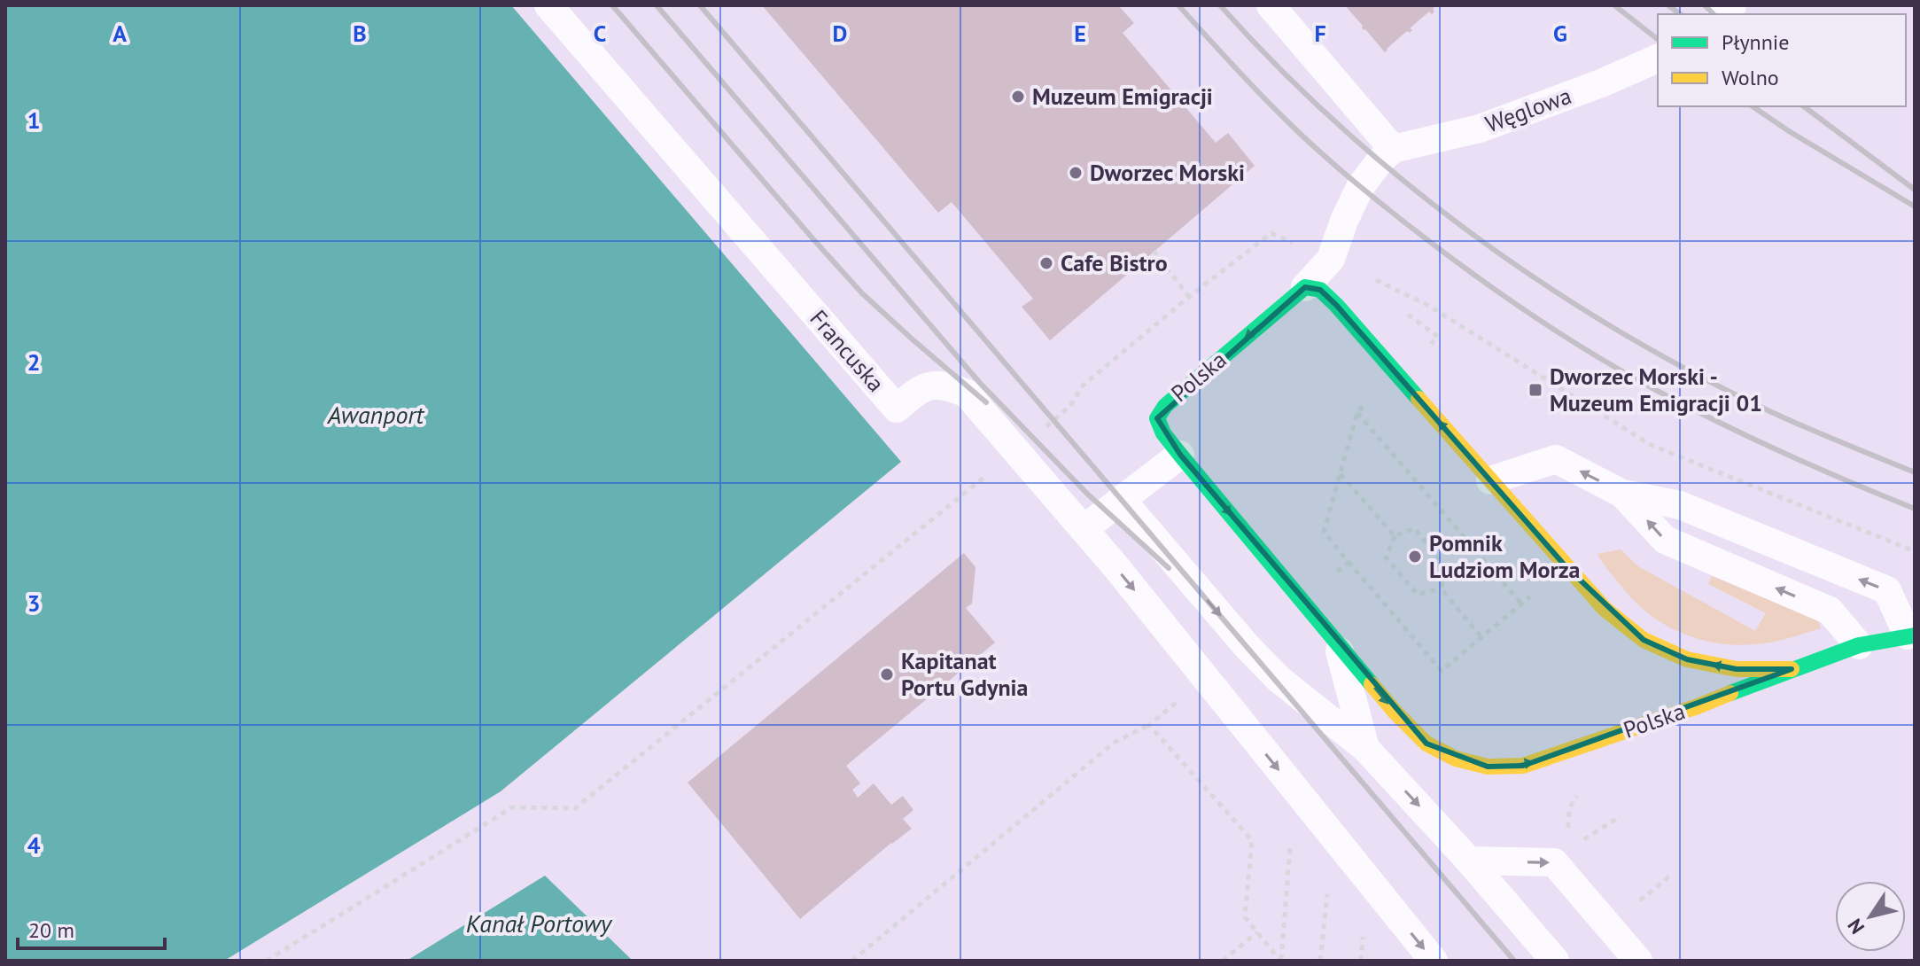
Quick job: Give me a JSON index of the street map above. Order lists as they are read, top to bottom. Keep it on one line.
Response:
{"streets":{"highway":["Polska"],"lane":["Węglowa","Francuska"]},"water":["Awanport","Kanał Portowy"],"places":{"other":["Muzeum Emigracji","Dworzec Morski","Cafe Bistro","Pomnik Ludziom Morza","Kapitanat Portu Gdynia"],"transit":["Dworzec Morski - Muzeum Emigracji 01"]},"legend":["Płynnie","Wolno"],"scale_bar":"20 m","north":"bottom left","grid":{"columns":["A","B","C","D","E","F","G"],"rows":["1","2","3","4"]}}
